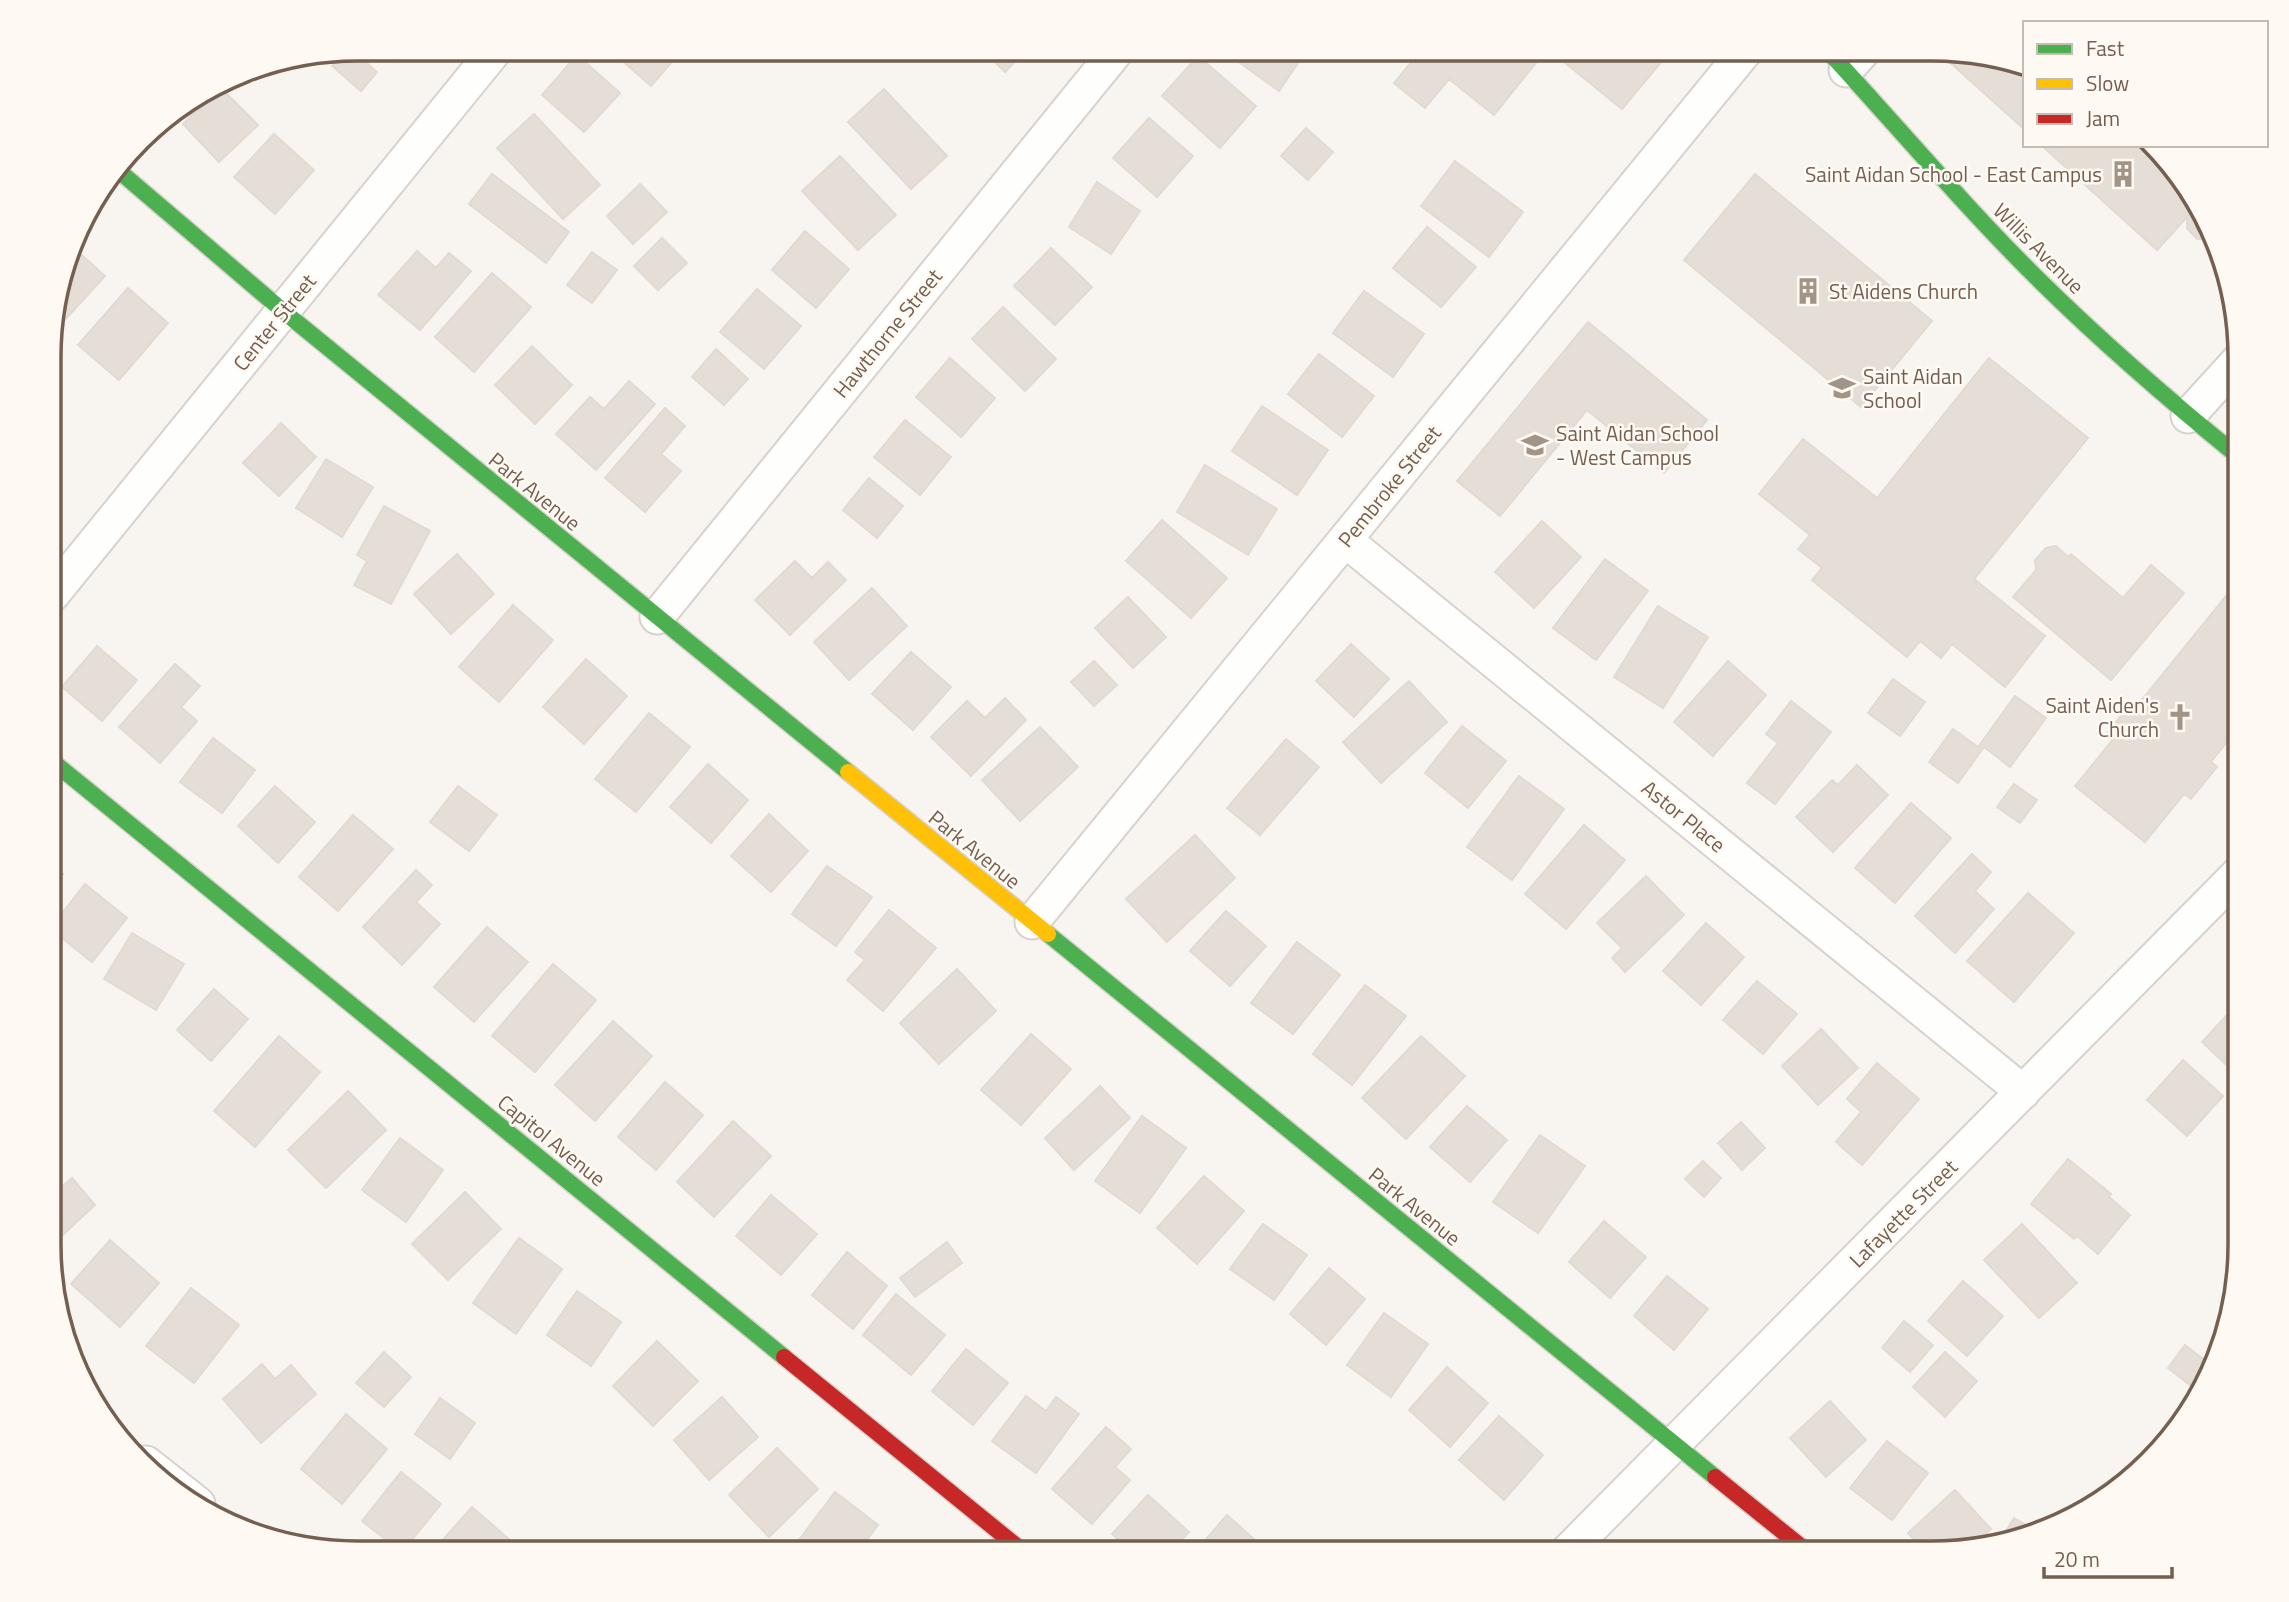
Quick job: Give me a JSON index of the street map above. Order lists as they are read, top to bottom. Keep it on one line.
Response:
{"streets":{"street":["Willis Avenue","Center Street","Hawthorne Street","Pembroke Street","Park Avenue","Astor Place","Capitol Avenue","Lafayette Street"]},"crossings":[["Center Street","Park Avenue"],["Hawthorne Street","Park Avenue"],["Pembroke Street","Park Avenue"],["Pembroke Street","Astor Place"],["Park Avenue","Lafayette Street"],["Astor Place","Lafayette Street"]],"places":{"building":["Saint Aidan School - East Campus","St Aidens Church"],"school or university":["Saint Aidan School","Saint Aidan School - West Campus"],"church":["Saint Aiden's Church"]},"legend":["Fast","Slow","Jam"],"scale_bar":"20 m"}
